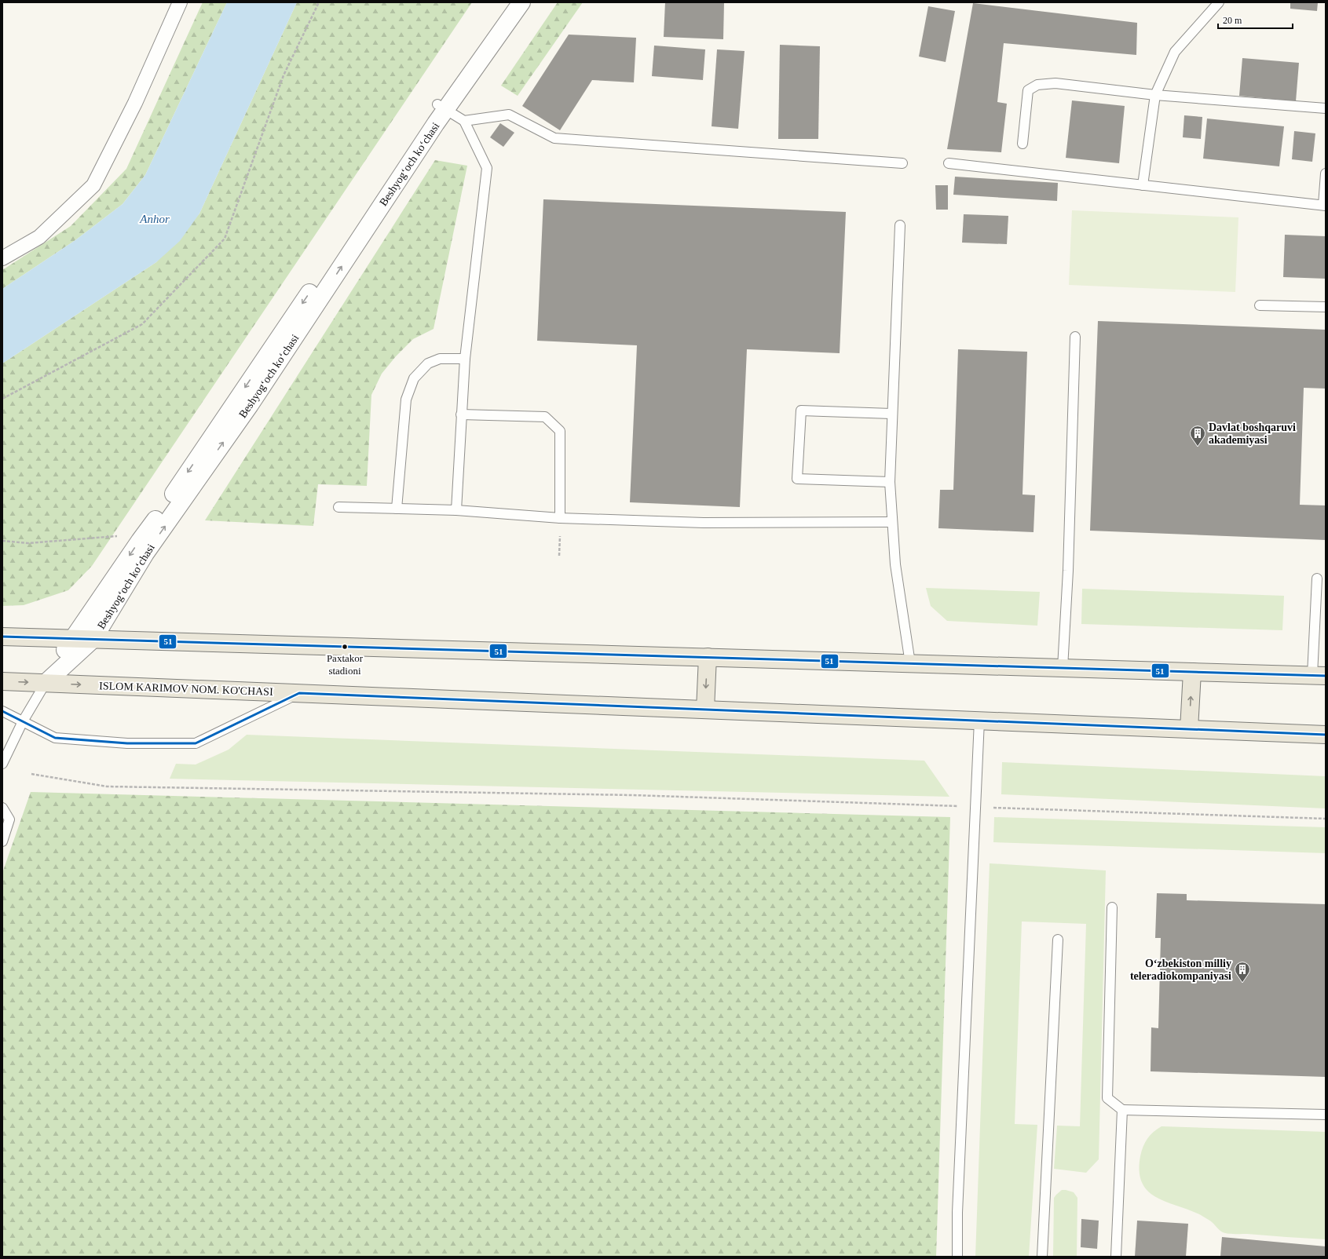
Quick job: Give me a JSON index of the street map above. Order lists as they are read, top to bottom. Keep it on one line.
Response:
{"streets":{"main road":["ISLOM KARIMOV NOM. KO'CHASI"],"street":["Beshyogʻoch koʻchasi"]},"crossings":[["Beshyogʻoch koʻchasi","ISLOM KARIMOV NOM. KO'CHASI"]],"water":["Anhor"],"places":{"building":["Davlat boshqaruvi akademiyasi","Oʻzbekiston milliy teleradiokompaniyasi"],"other":["Paxtakor stadioni"]},"lines":["transit line 51"],"scale_bar":"20 m"}
